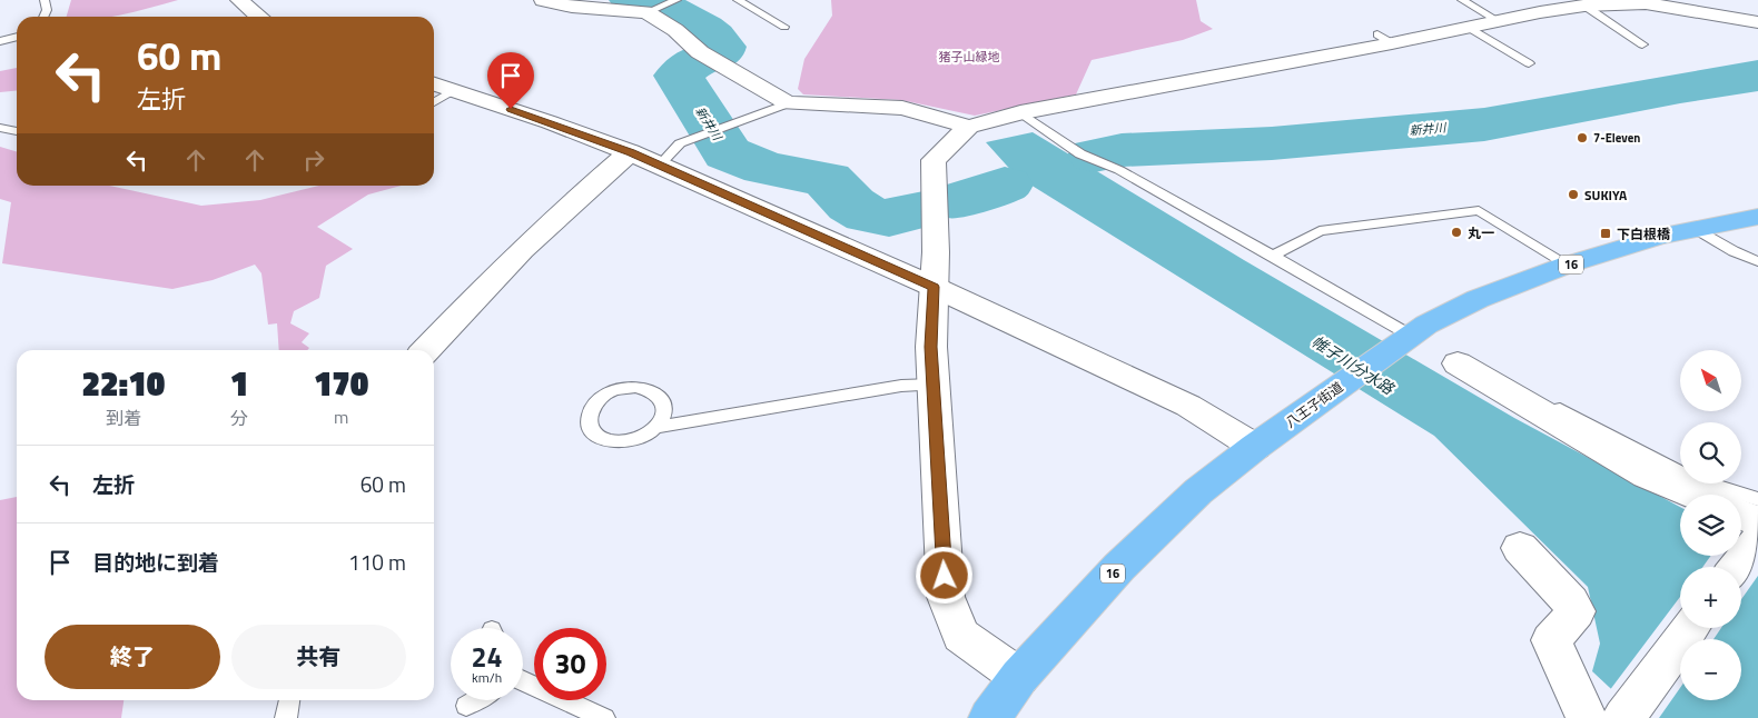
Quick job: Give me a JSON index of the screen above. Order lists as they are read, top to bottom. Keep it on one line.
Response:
{"streets":{"highway":["16","八王子街道"]},"water":["新井川","帷子川分水路"],"parks":["猪子山緑地"],"places":{"other":["7-Eleven","SUKIYA","丸一"],"transit":["下白根橋"]},"north":"top left","page":{"turn":["60 m","左折"],"map_buttons":["+","−"],"eta":["22:10","到着","1","分","170","m"],"list":[{"name":"左折","value":"60 m"},{"name":"目的地に到着","value":"110 m"}],"buttons":["終了","共有"],"speed":"24 km/h","limit":"30"}}
